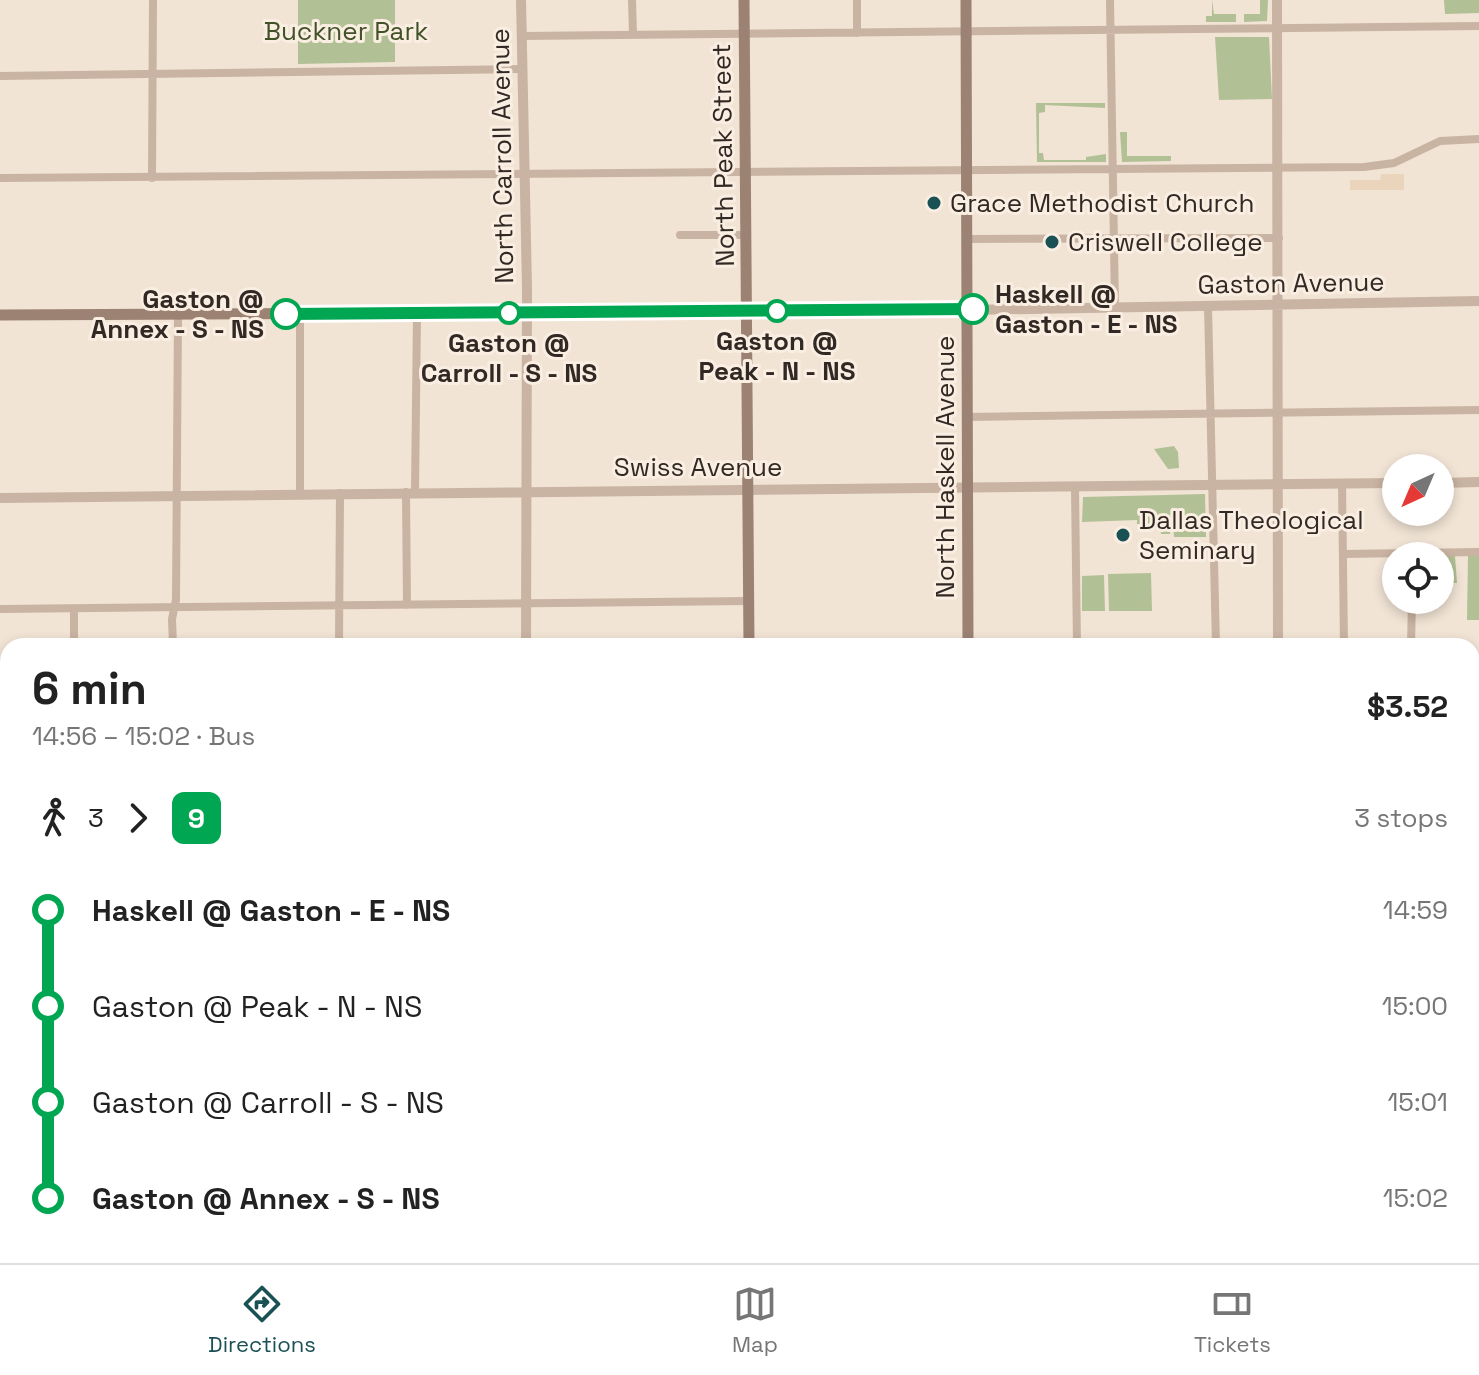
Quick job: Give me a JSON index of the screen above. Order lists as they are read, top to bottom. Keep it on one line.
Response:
{"streets":{"main road":["North Peak Street","Gaston Avenue","North Haskell Avenue"],"street":["North Carroll Avenue","Swiss Avenue"]},"crossings":[["North Peak Street","Gaston Avenue"],["North Peak Street","Swiss Avenue"],["North Carroll Avenue","Gaston Avenue"],["North Carroll Avenue","Swiss Avenue"],["Gaston Avenue","North Haskell Avenue"],["Swiss Avenue","North Haskell Avenue"]],"parks":["Buckner Park"],"places":["Grace Methodist Church","Criswell College","Haskell @ Gaston - E - NS","Gaston @ Peak - N - NS","Gaston @ Carroll - S - NS","Gaston @ Annex - S - NS","Dallas Theological Seminary"],"lines":["bus line 9"],"north":"bottom left","page":{"heading":["6 min","14:56 – 15:02 · Bus","$3.52"],"legs":["3","9","3 stops"],"list":[{"name":"Haskell @ Gaston - E - NS","value":"14:59"},{"name":"Gaston @ Peak - N - NS","value":"15:00"},{"name":"Gaston @ Carroll - S - NS","value":"15:01"},{"name":"Gaston @ Annex - S - NS","value":"15:02"}],"tabs":["Directions","Map","Tickets"]}}
